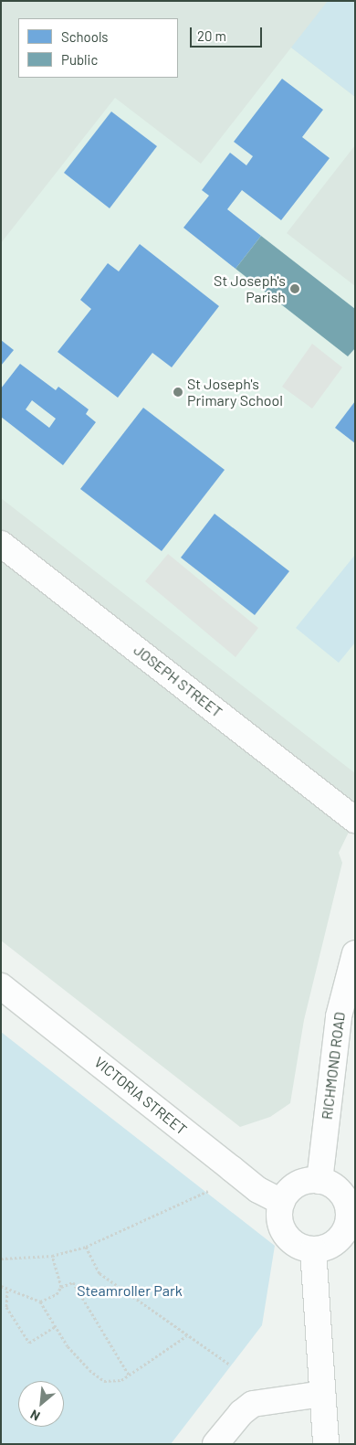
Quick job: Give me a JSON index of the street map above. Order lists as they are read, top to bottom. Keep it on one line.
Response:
{"streets":{"street":["JOSEPH STREET","RICHMOND ROAD","VICTORIA STREET"]},"crossings":[["RICHMOND ROAD","VICTORIA STREET"]],"parks":["Steamroller Park"],"places":["St Joseph's Parish","St Joseph's Primary School"],"legend":["Schools","Public"],"scale_bar":"20 m","north":"bottom left"}
